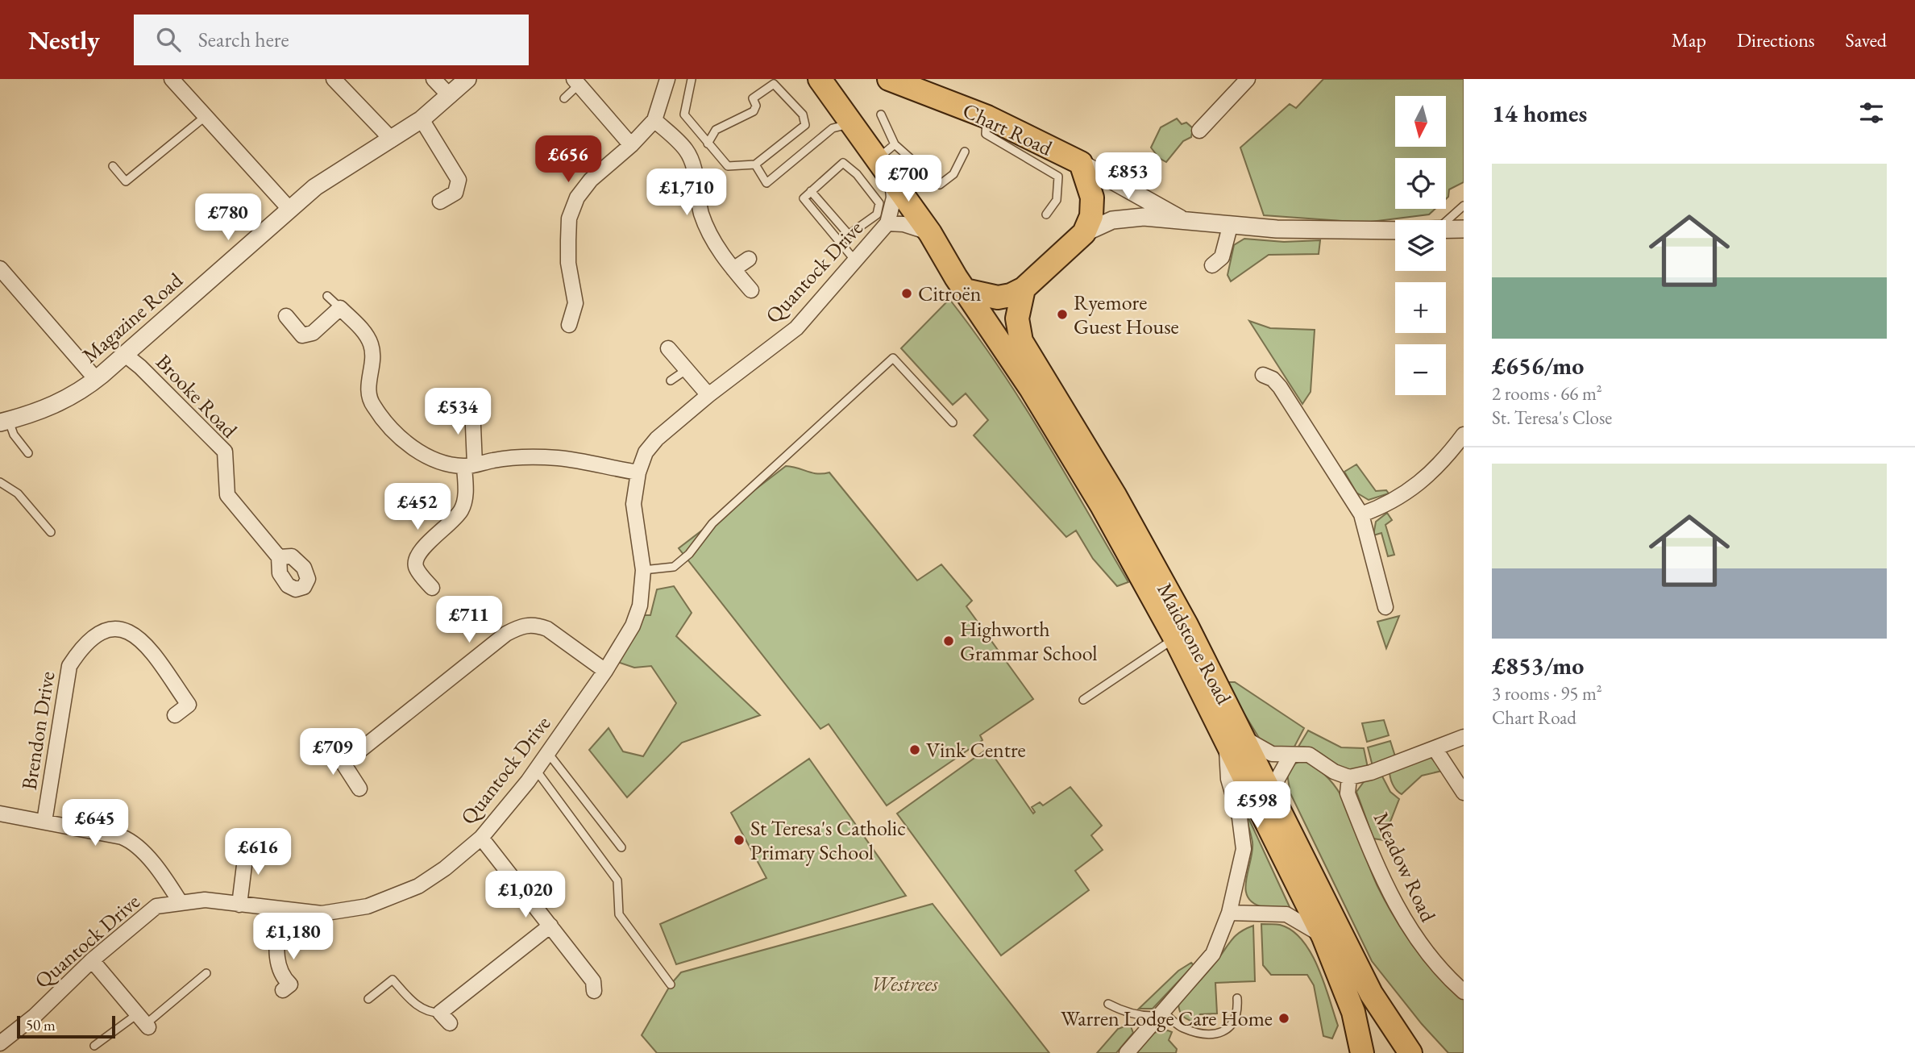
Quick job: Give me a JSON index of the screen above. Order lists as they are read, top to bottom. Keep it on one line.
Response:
{"streets":{"main road":["Chart Road","Maidstone Road"],"street":["Quantock Drive","Magazine Road","Brooke Road","Brendon Drive","Meadow Road"]},"crossings":[["Quantock Drive","Maidstone Road"],["Magazine Road","Brooke Road"]],"parks":["Westrees"],"places":["Citroën","Ryemore Guest House","Highworth Grammar School","Vink Centre","St Teresa's Catholic Primary School","Warren Lodge Care Home"],"scale_bar":"50 m","north":"bottom","page":{"header":"Nestly","search":"Search here","nav":["Map","Directions","Saved"],"heading":"14 homes","map_buttons":["+","−"],"price":["£656","£853","£700","£1,710","£780","£534","£452","£711","£709","£598","£645","£616","£1,020","£1,180"],"list":[{"name":"£656/mo","note":"2 rooms · 66 m² · St. Teresa's Close"},{"name":"£853/mo","note":"3 rooms · 95 m² · Chart Road"}],"scale":"50 m"}}
